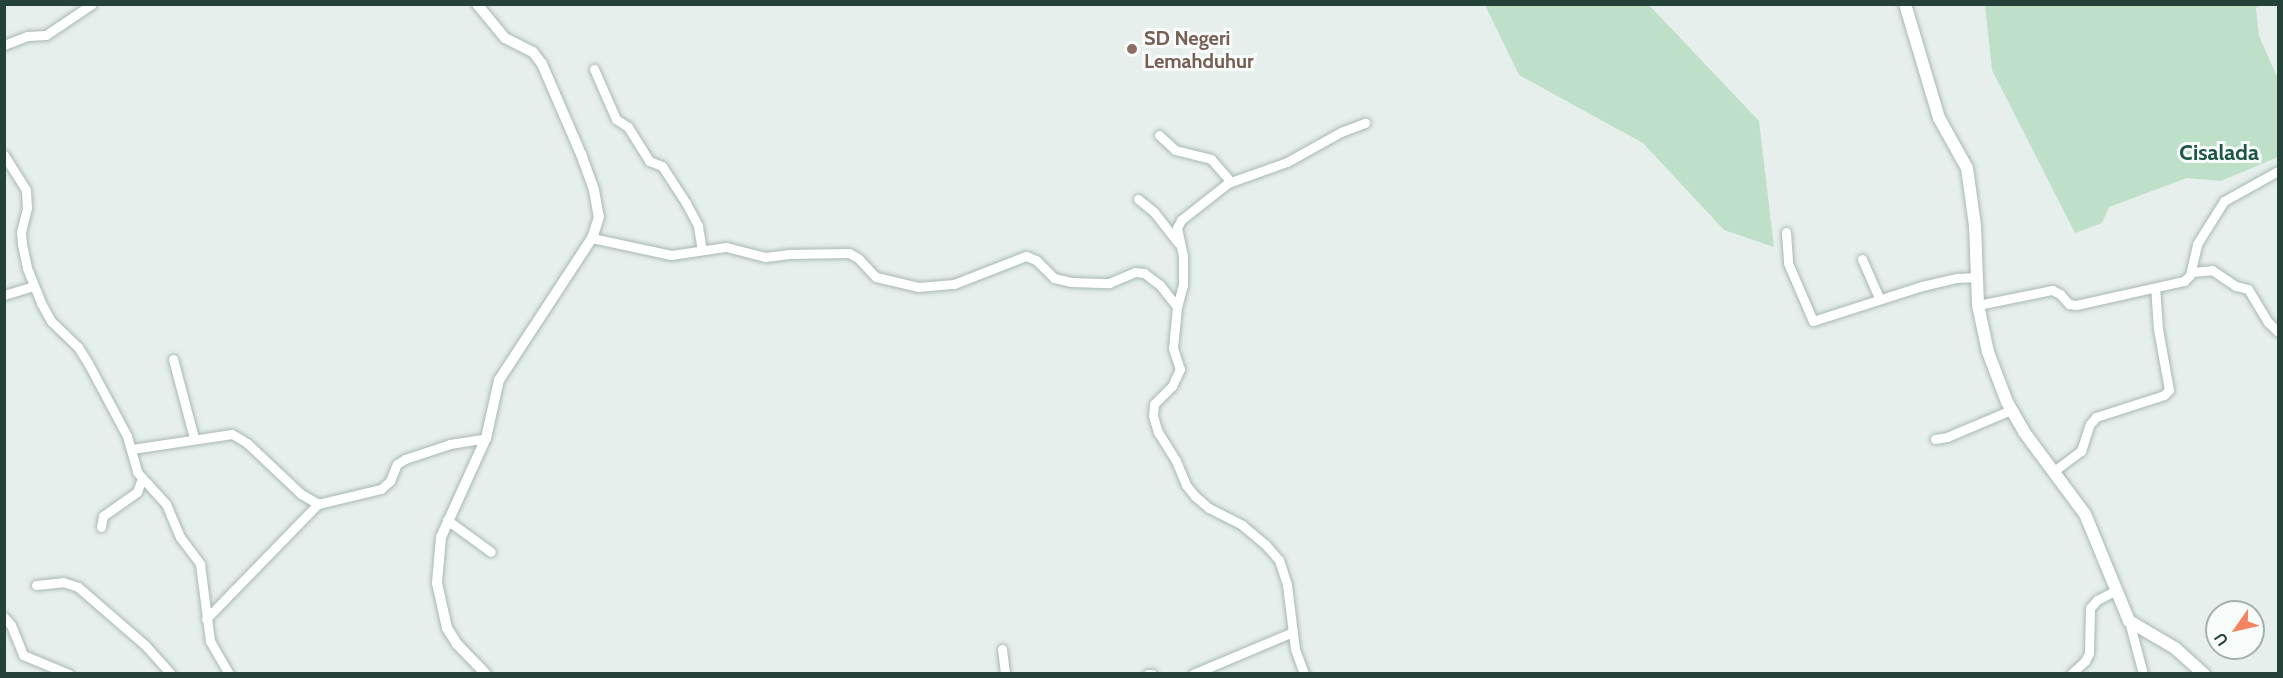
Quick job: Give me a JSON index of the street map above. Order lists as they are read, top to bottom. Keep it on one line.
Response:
{"districts":["Cisalada"],"places":["SD Negeri Lemahduhur"],"north":"bottom left"}
